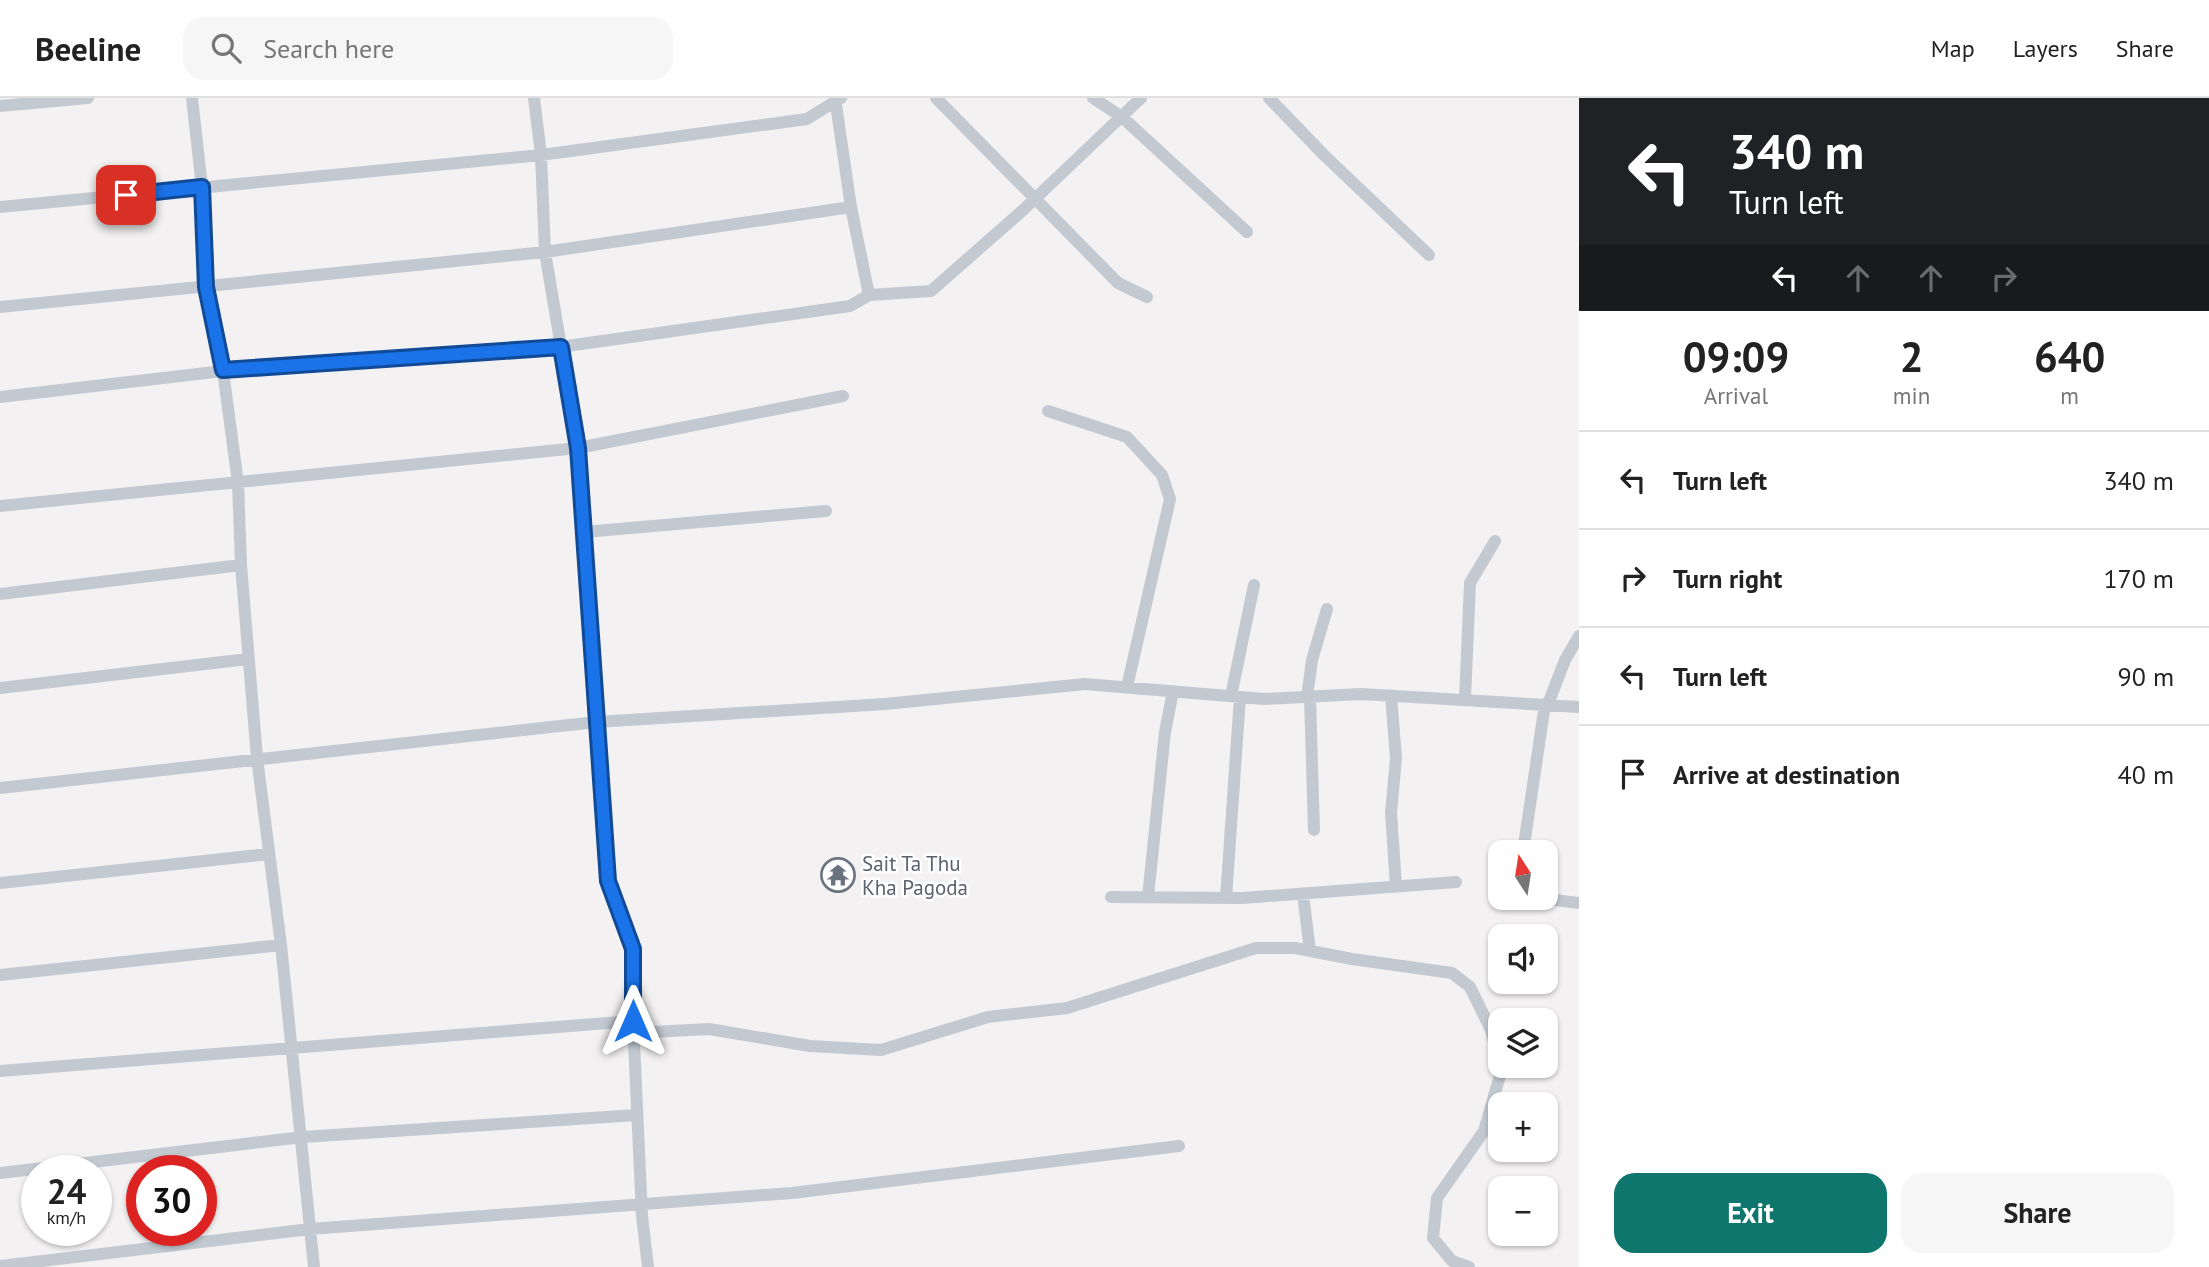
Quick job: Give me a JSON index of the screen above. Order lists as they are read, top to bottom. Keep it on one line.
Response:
{"places":{"temple":["Sait Ta Thu Kha Pagoda"]},"north":"top","page":{"header":"Beeline","search":"Search here","nav":["Map","Layers","Share"],"turn":["340 m","Turn left"],"eta":["09:09","Arrival","2","min","640","m"],"list":[{"name":"Turn left","value":"340 m"},{"name":"Turn right","value":"170 m"},{"name":"Turn left","value":"90 m"},{"name":"Arrive at destination","value":"40 m"}],"map_buttons":["+","−"],"speed":"24 km/h","limit":"30","buttons":["Exit","Share"]}}
